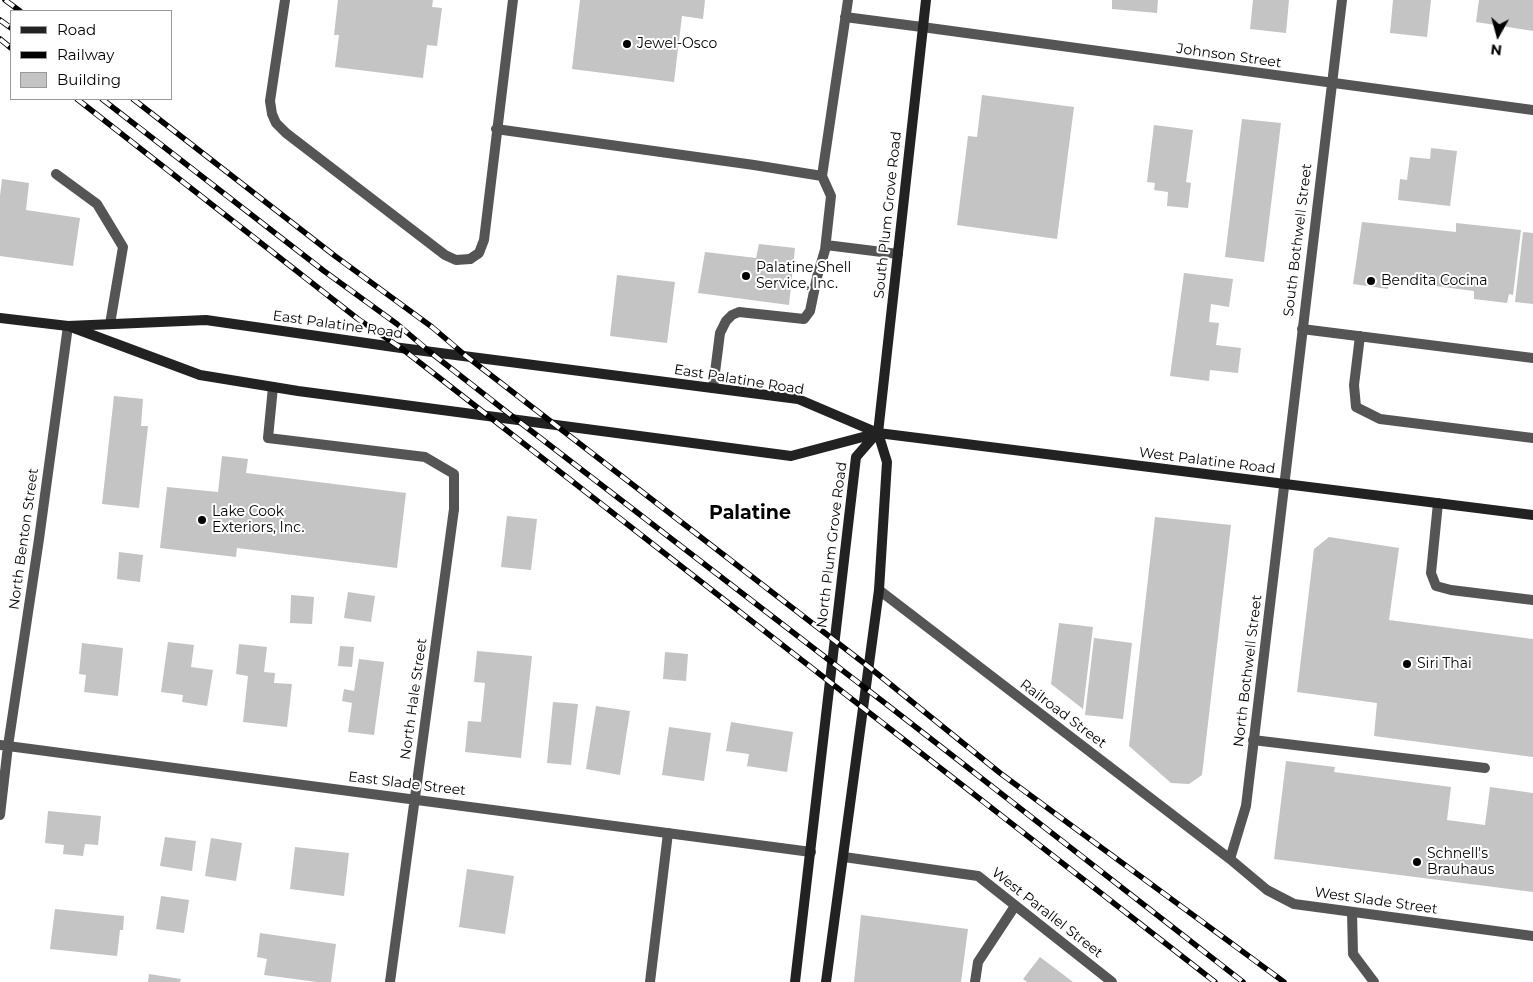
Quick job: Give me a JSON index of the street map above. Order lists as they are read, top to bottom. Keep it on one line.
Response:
{"streets":{"main road":["South Plum Grove Road","East Palatine Road","West Palatine Road","North Plum Grove Road"],"street":["Johnson Street","South Bothwell Street","North Benton Street","North Bothwell Street","North Hale Street","Railroad Street","East Slade Street","West Slade Street","West Parallel Street"]},"crossings":[["Johnson Street","South Plum Grove Road"],["Johnson Street","South Bothwell Street"],["South Plum Grove Road","East Palatine Road"],["South Plum Grove Road","West Palatine Road"],["South Plum Grove Road","North Plum Grove Road"],["South Bothwell Street","West Palatine Road"],["South Bothwell Street","North Bothwell Street"],["East Palatine Road","West Palatine Road"],["East Palatine Road","North Benton Street"],["East Palatine Road","North Plum Grove Road"],["East Palatine Road","North Hale Street"],["West Palatine Road","North Plum Grove Road"],["West Palatine Road","North Bothwell Street"],["North Benton Street","East Slade Street"],["North Plum Grove Road","East Slade Street"],["North Bothwell Street","Railroad Street"],["North Bothwell Street","West Slade Street"],["North Hale Street","East Slade Street"],["Railroad Street","West Slade Street"]],"districts":["Palatine"],"places":["Jewel-Osco","Palatine Shell Service, Inc.","Bendita Cocina","Lake Cook Exteriors, Inc.","Siri Thai","Schnell's Brauhaus"],"legend":["Road","Railway","Building"],"north":"bottom"}
